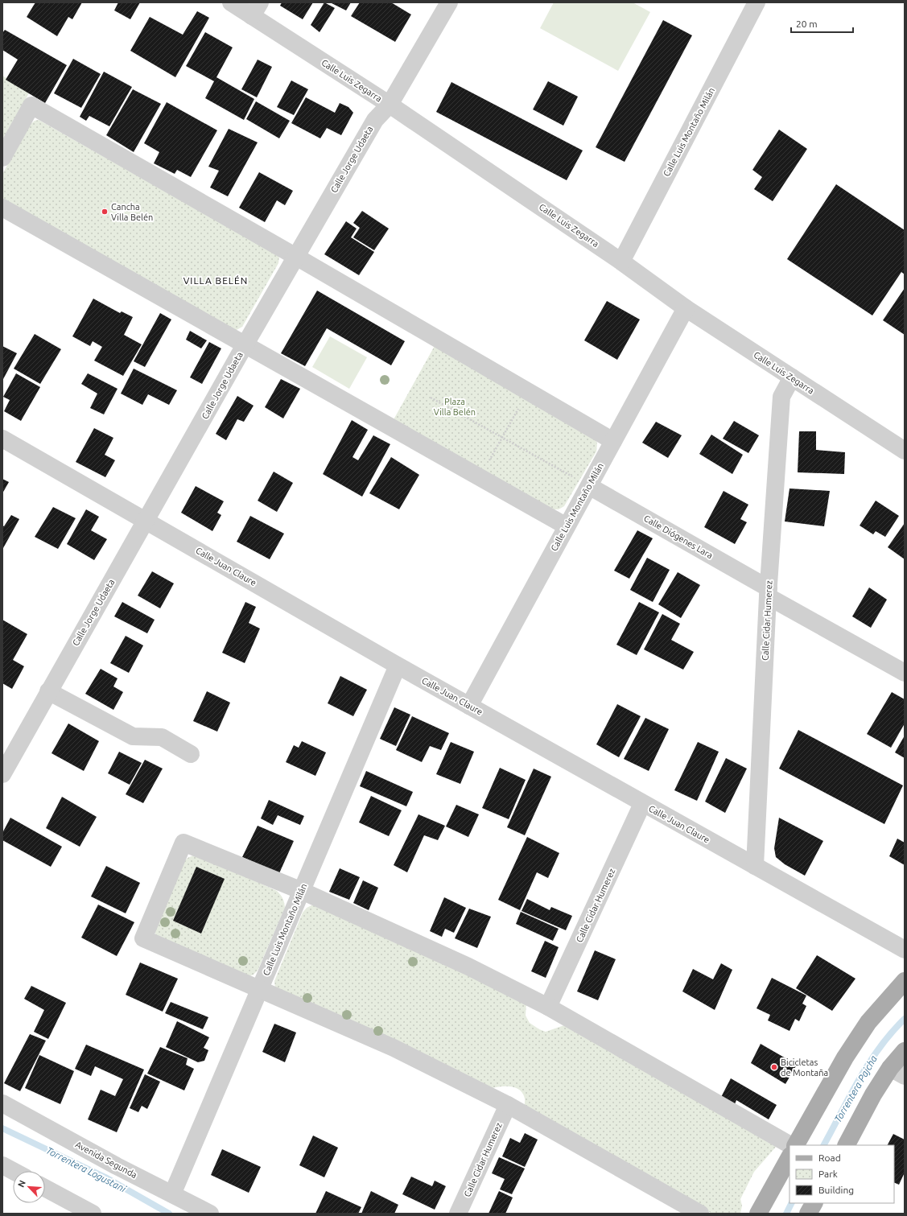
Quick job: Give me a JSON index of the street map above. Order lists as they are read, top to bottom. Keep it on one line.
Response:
{"streets":{"street":["Calle Luis Zegarra","Calle Luis Montaño Milán","Calle Jorge Udaeta","Calle Diógenes Lara","Calle Juan Claure","Calle Cidar Humerez","Avenida Segunda"]},"crossings":[["Calle Luis Zegarra","Calle Luis Montaño Milán"],["Calle Luis Zegarra","Calle Jorge Udaeta"],["Calle Luis Zegarra","Calle Cidar Humerez"],["Calle Luis Montaño Milán","Calle Diógenes Lara"],["Calle Luis Montaño Milán","Calle Juan Claure"],["Calle Luis Montaño Milán","Avenida Segunda"],["Calle Jorge Udaeta","Calle Juan Claure"],["Calle Diógenes Lara","Calle Cidar Humerez"],["Calle Juan Claure","Calle Cidar Humerez"]],"districts":["VILLA BELÉN"],"water":["Torrentera Pajcha","Torrentera Logustani"],"parks":["Plaza Villa Belén"],"places":["Cancha Villa Belén","Bicicletas de Montaña"],"legend":["Road","Park","Building"],"scale_bar":"20 m","north":"top left"}
